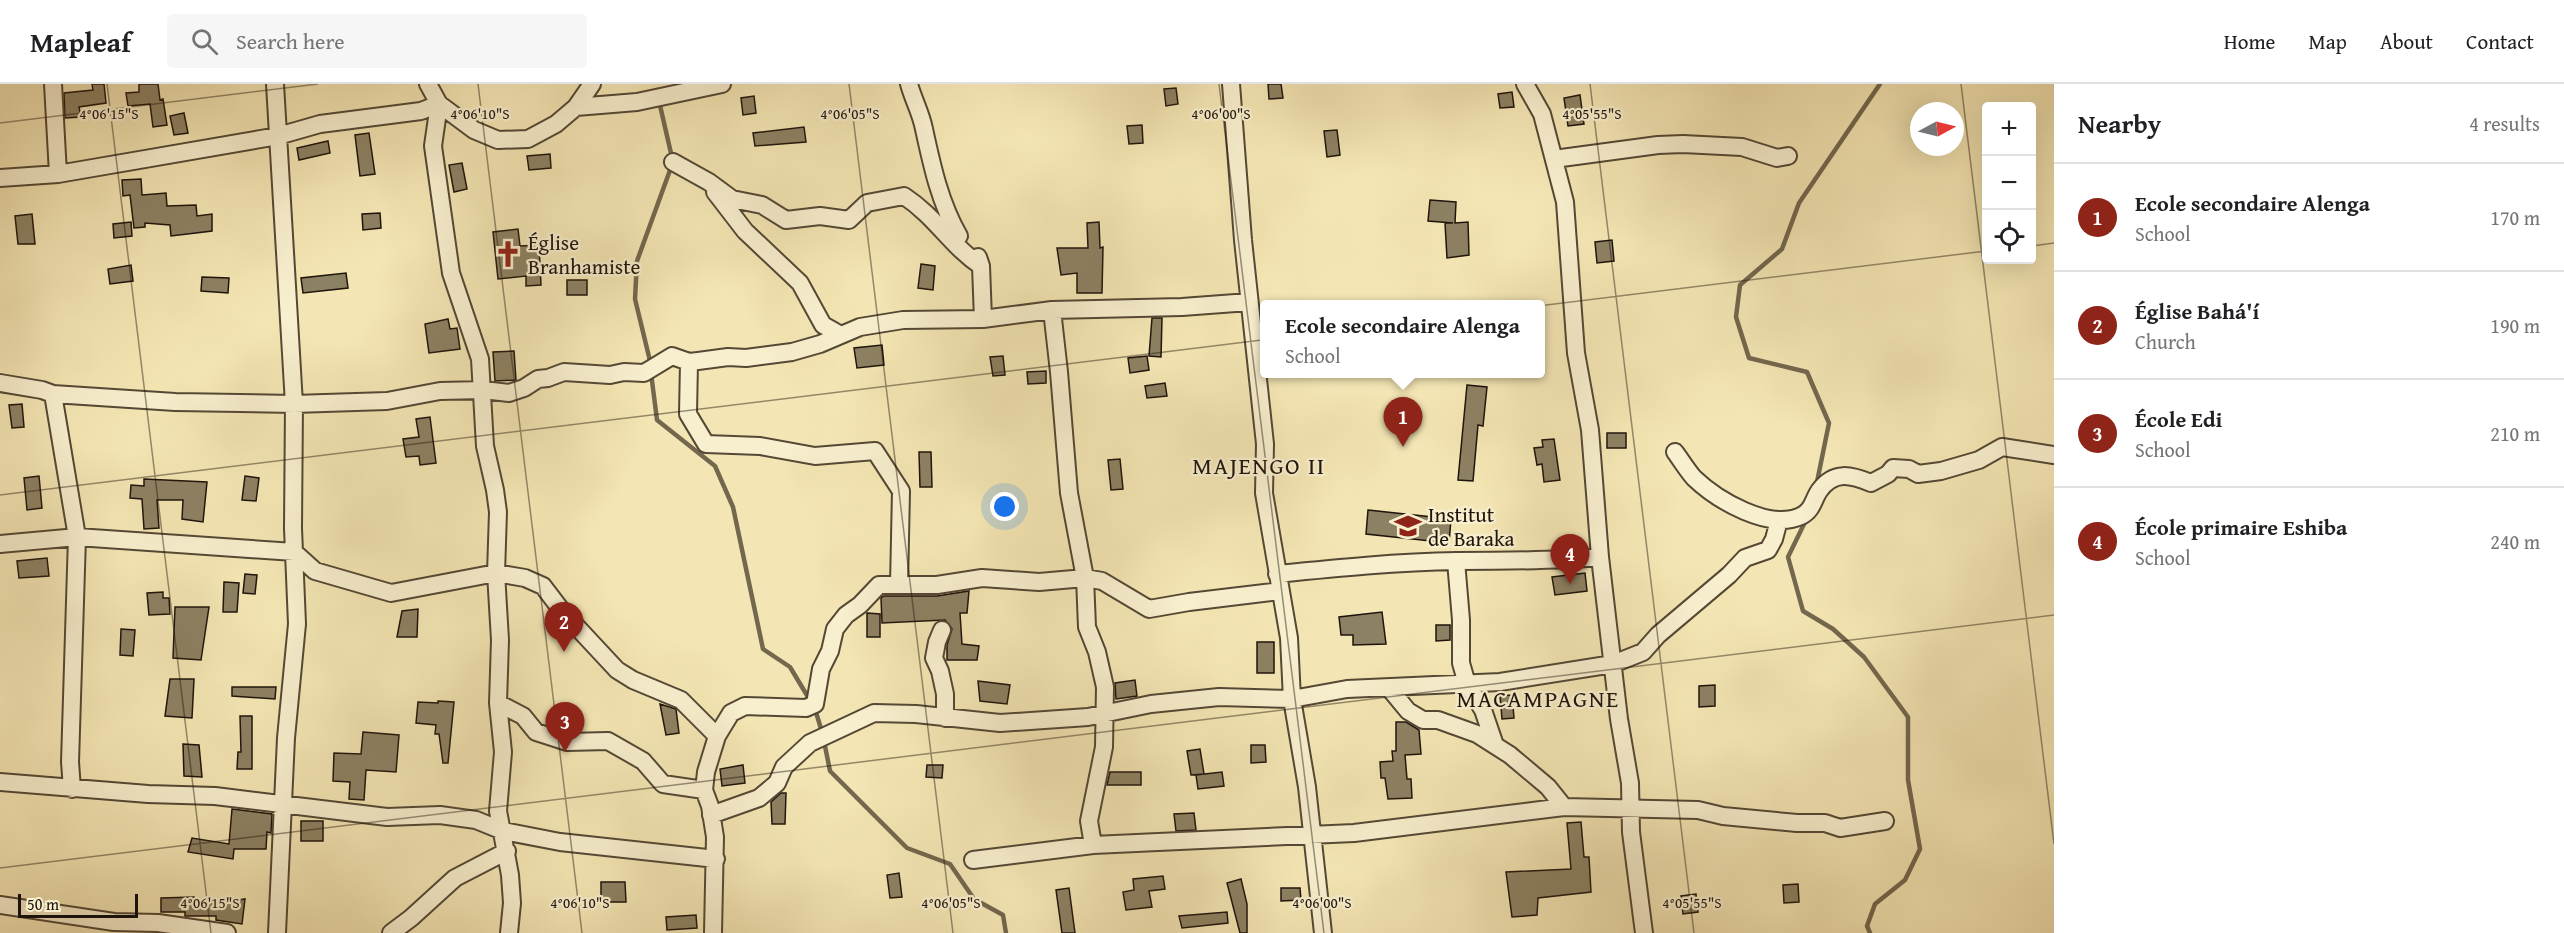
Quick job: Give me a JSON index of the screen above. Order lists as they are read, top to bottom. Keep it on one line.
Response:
{"districts":["MAJENGO II","MACAMPAGNE"],"places":{"church":["Église Branhamiste"],"school or university":["Institut de Baraka"]},"scale_bar":"50 m","north":"right","page":{"header":"Mapleaf","search":"Search here","nav":["Home","Map","About","Contact"],"heading":["Nearby","4 results"],"map_buttons":["+","−"],"list":[{"mark":"1","name":"Ecole secondaire Alenga","note":"School","value":"170 m"},{"mark":"2","name":"Église Bahá'í","note":"Church","value":"190 m"},{"mark":"3","name":"École Edi","note":"School","value":"210 m"},{"mark":"4","name":"École primaire Eshiba","note":"School","value":"240 m"}],"popup":["Ecole secondaire Alenga","School"],"pins":["1","4","2","3"],"scale":"50 m"},"coordinates":["4°06'15\"S","4°06'10\"S","4°06'05\"S","4°06'00\"S","4°05'55\"S"]}
